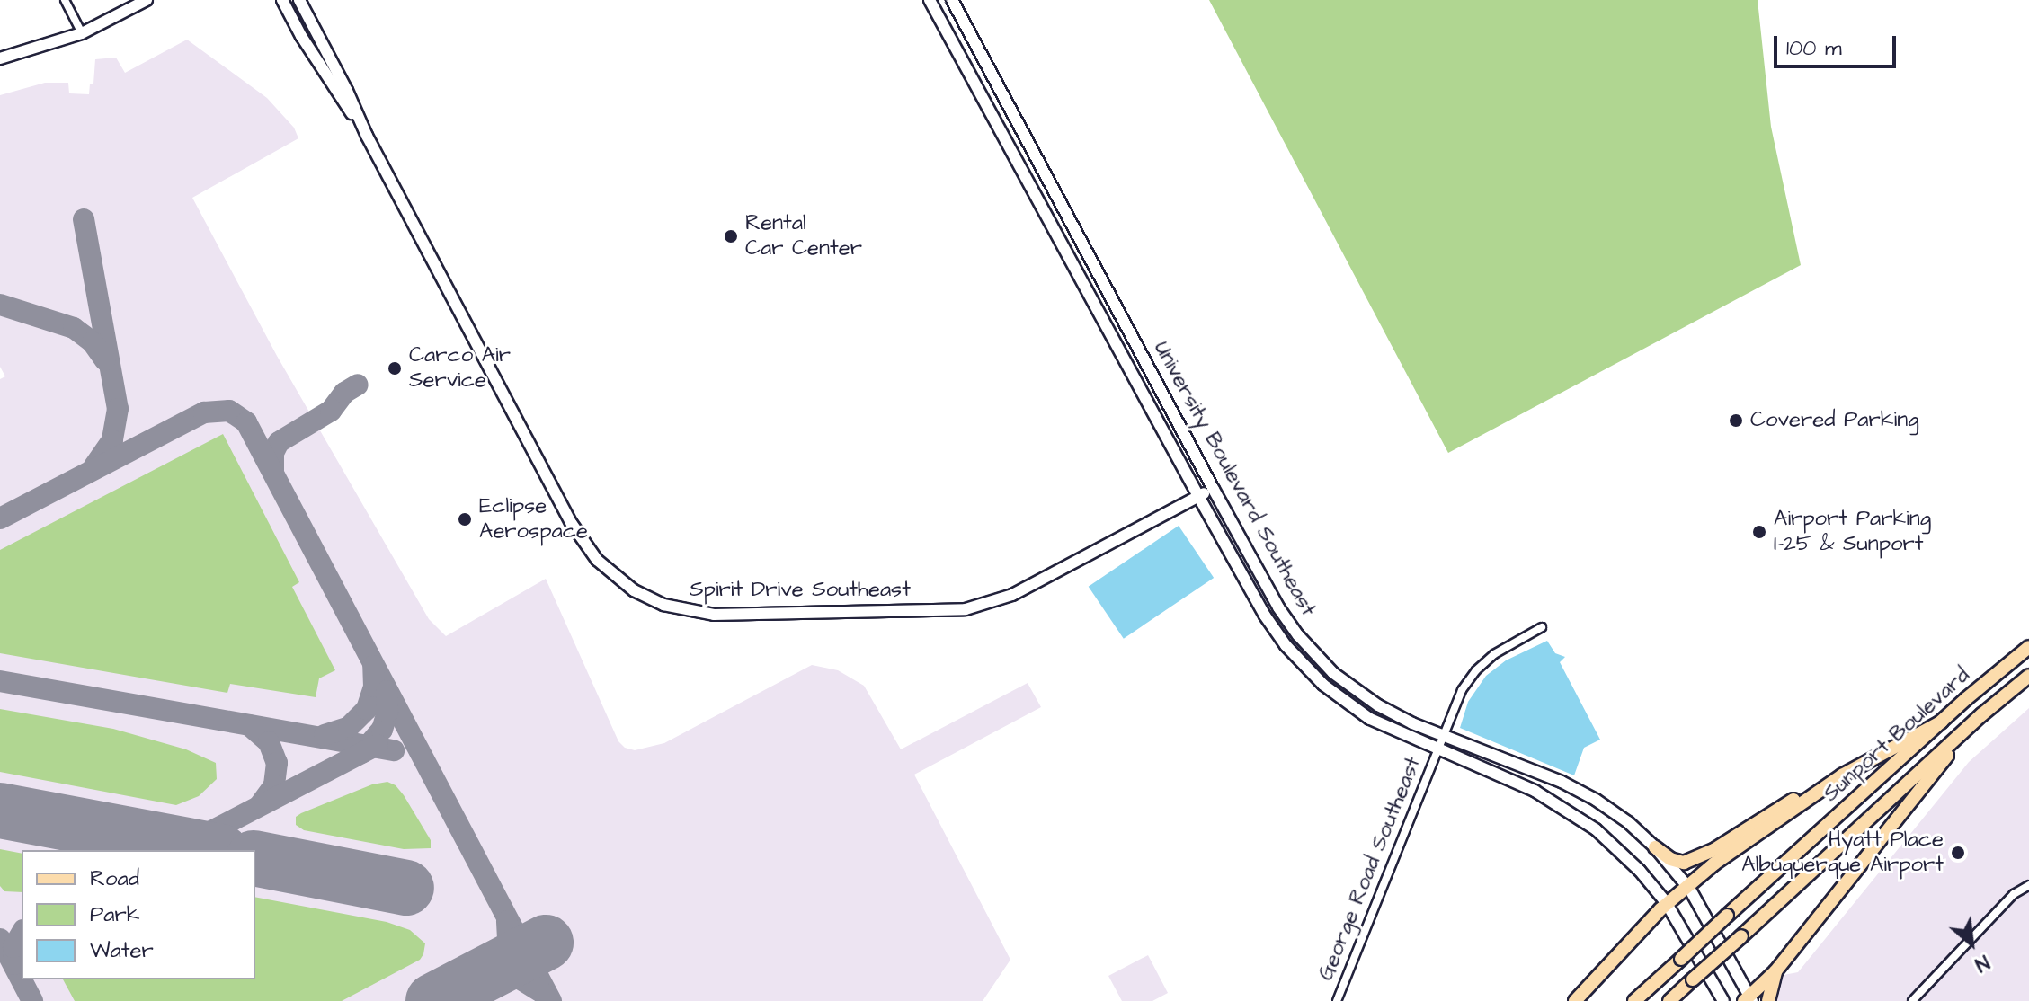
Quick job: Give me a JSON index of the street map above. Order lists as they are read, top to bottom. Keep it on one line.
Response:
{"streets":{"main road":["University Boulevard Southeast","Spirit Drive Southeast","Sunport Boulevard"],"street":["George Road Southeast"]},"crossings":[["University Boulevard Southeast","Spirit Drive Southeast"],["University Boulevard Southeast","George Road Southeast"]],"places":["Rental Car Center","Carco Air Service","Covered Parking","Eclipse Aerospace","Airport Parking I-25 & Sunport","Hyatt Place Albuquerque Airport"],"legend":["Road","Park","Water"],"scale_bar":"100 m","north":"bottom right"}
